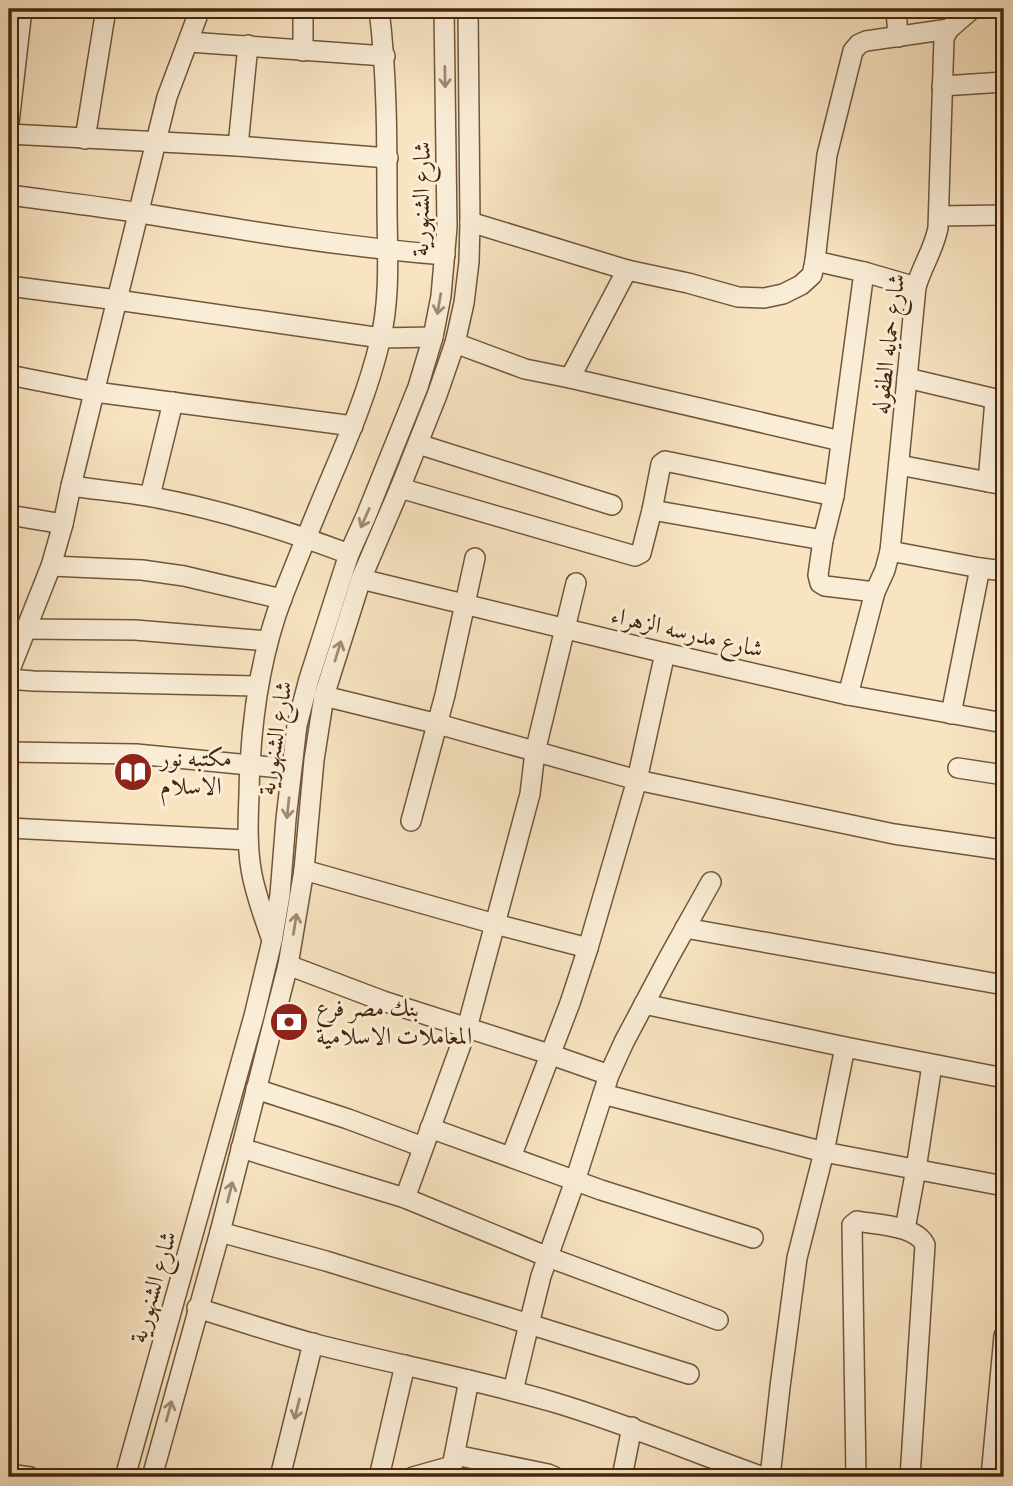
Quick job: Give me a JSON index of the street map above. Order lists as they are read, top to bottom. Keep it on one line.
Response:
{"streets":{"street":["شارع الشنهورية","شارع حمايه الطفوله","شارع مدرسه الزهراء"]},"crossings":[["شارع الشنهورية","شارع مدرسه الزهراء"],["شارع حمايه الطفوله","شارع مدرسه الزهراء"]],"places":{"library":["مكتبه نور الاسلام"],"bank":["بنك مصر فرع المعاملات الاسلامية"]}}
